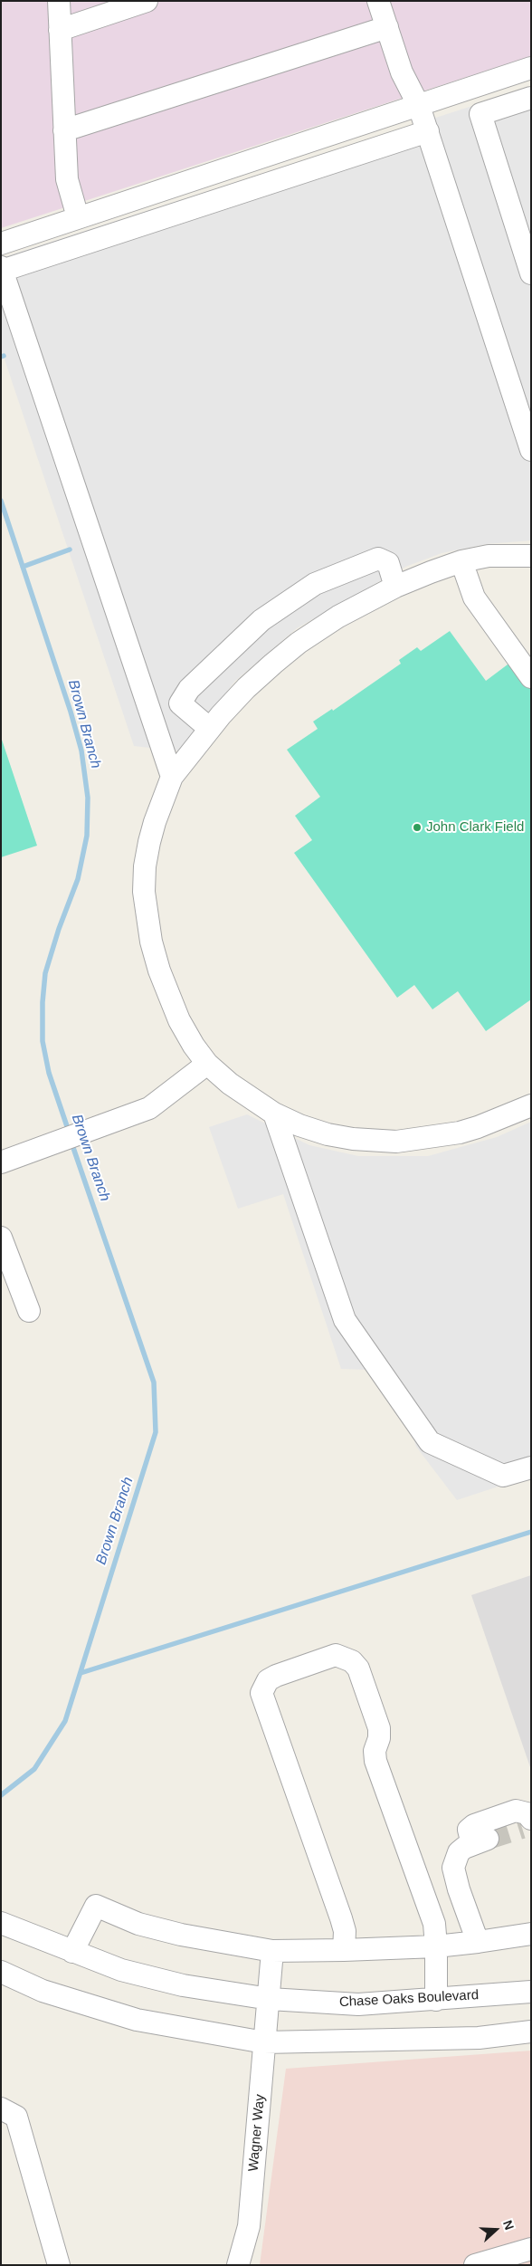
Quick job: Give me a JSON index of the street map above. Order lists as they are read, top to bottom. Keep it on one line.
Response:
{"streets":{"street":["Chase Oaks Boulevard","Wagner Way"]},"crossings":[["Chase Oaks Boulevard","Wagner Way"]],"water":["Brown Branch"],"places":["John Clark Field"],"north":"right"}
